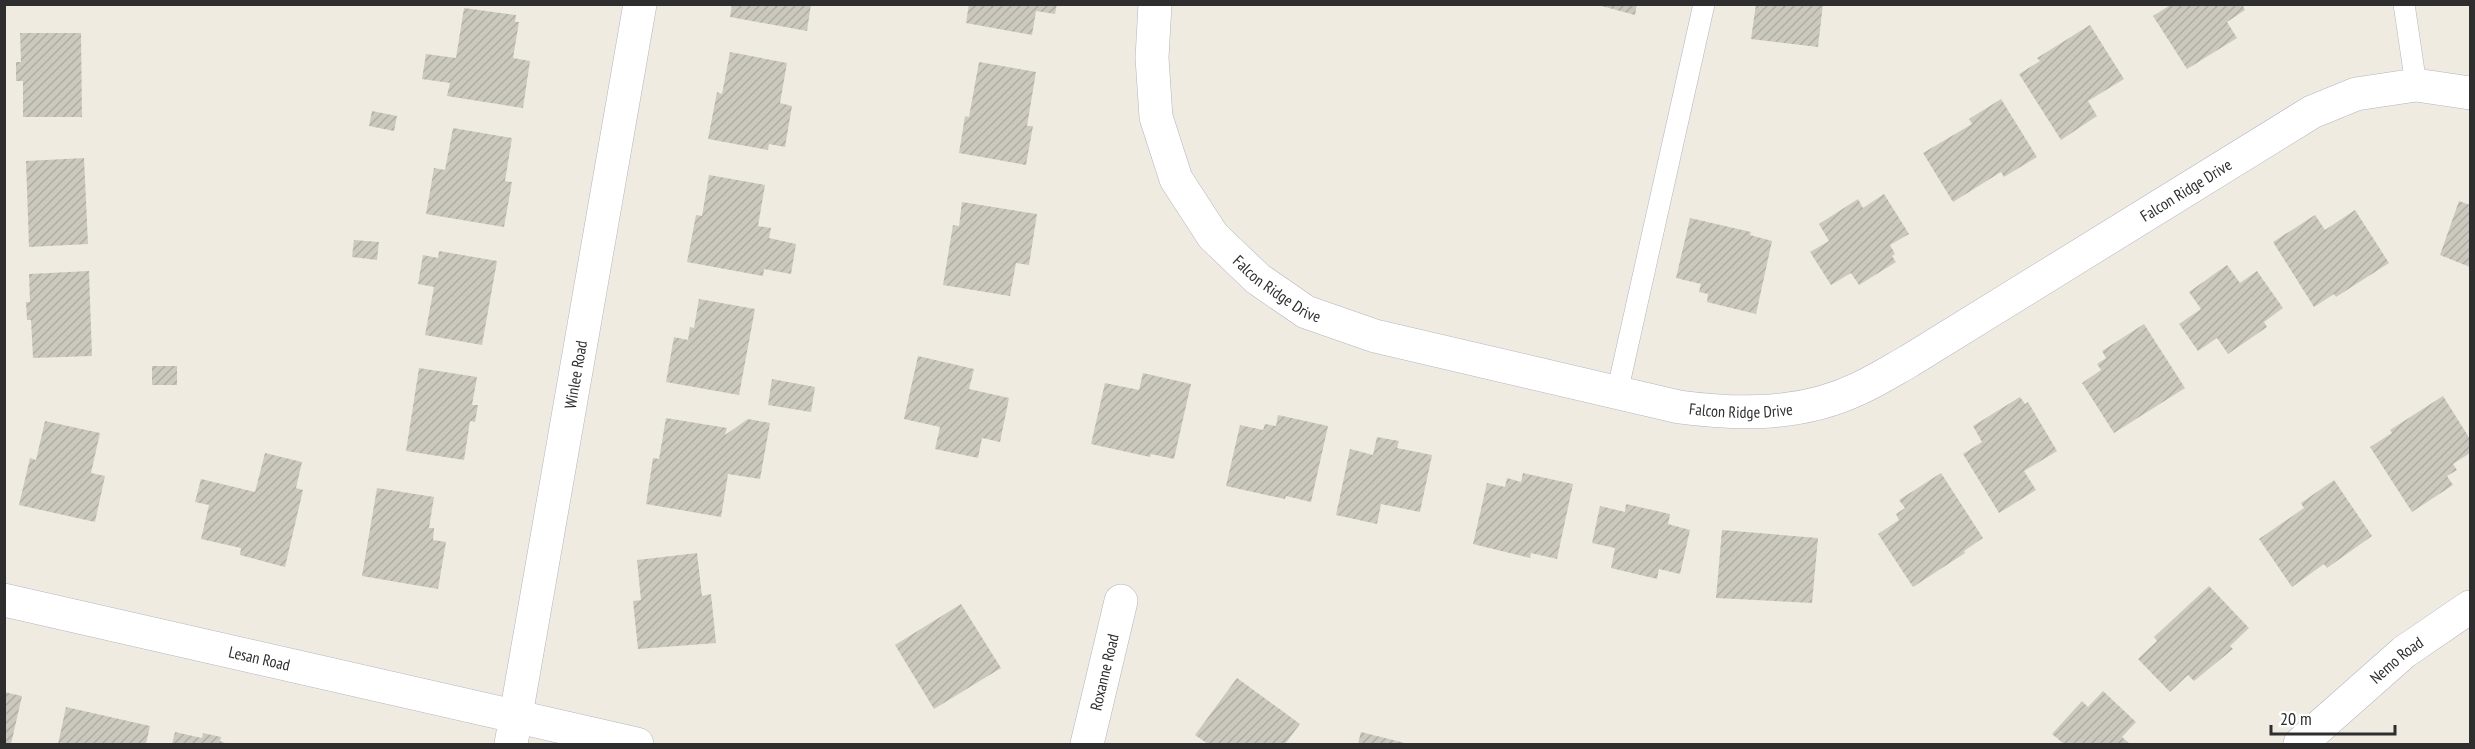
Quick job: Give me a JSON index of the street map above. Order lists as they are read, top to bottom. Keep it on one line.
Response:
{"streets":{"street":["Falcon Ridge Drive","Winlee Road","Lesan Road","Nemo Road","Roxanne Road"]},"crossings":[["Winlee Road","Lesan Road"]],"scale_bar":"20 m"}
